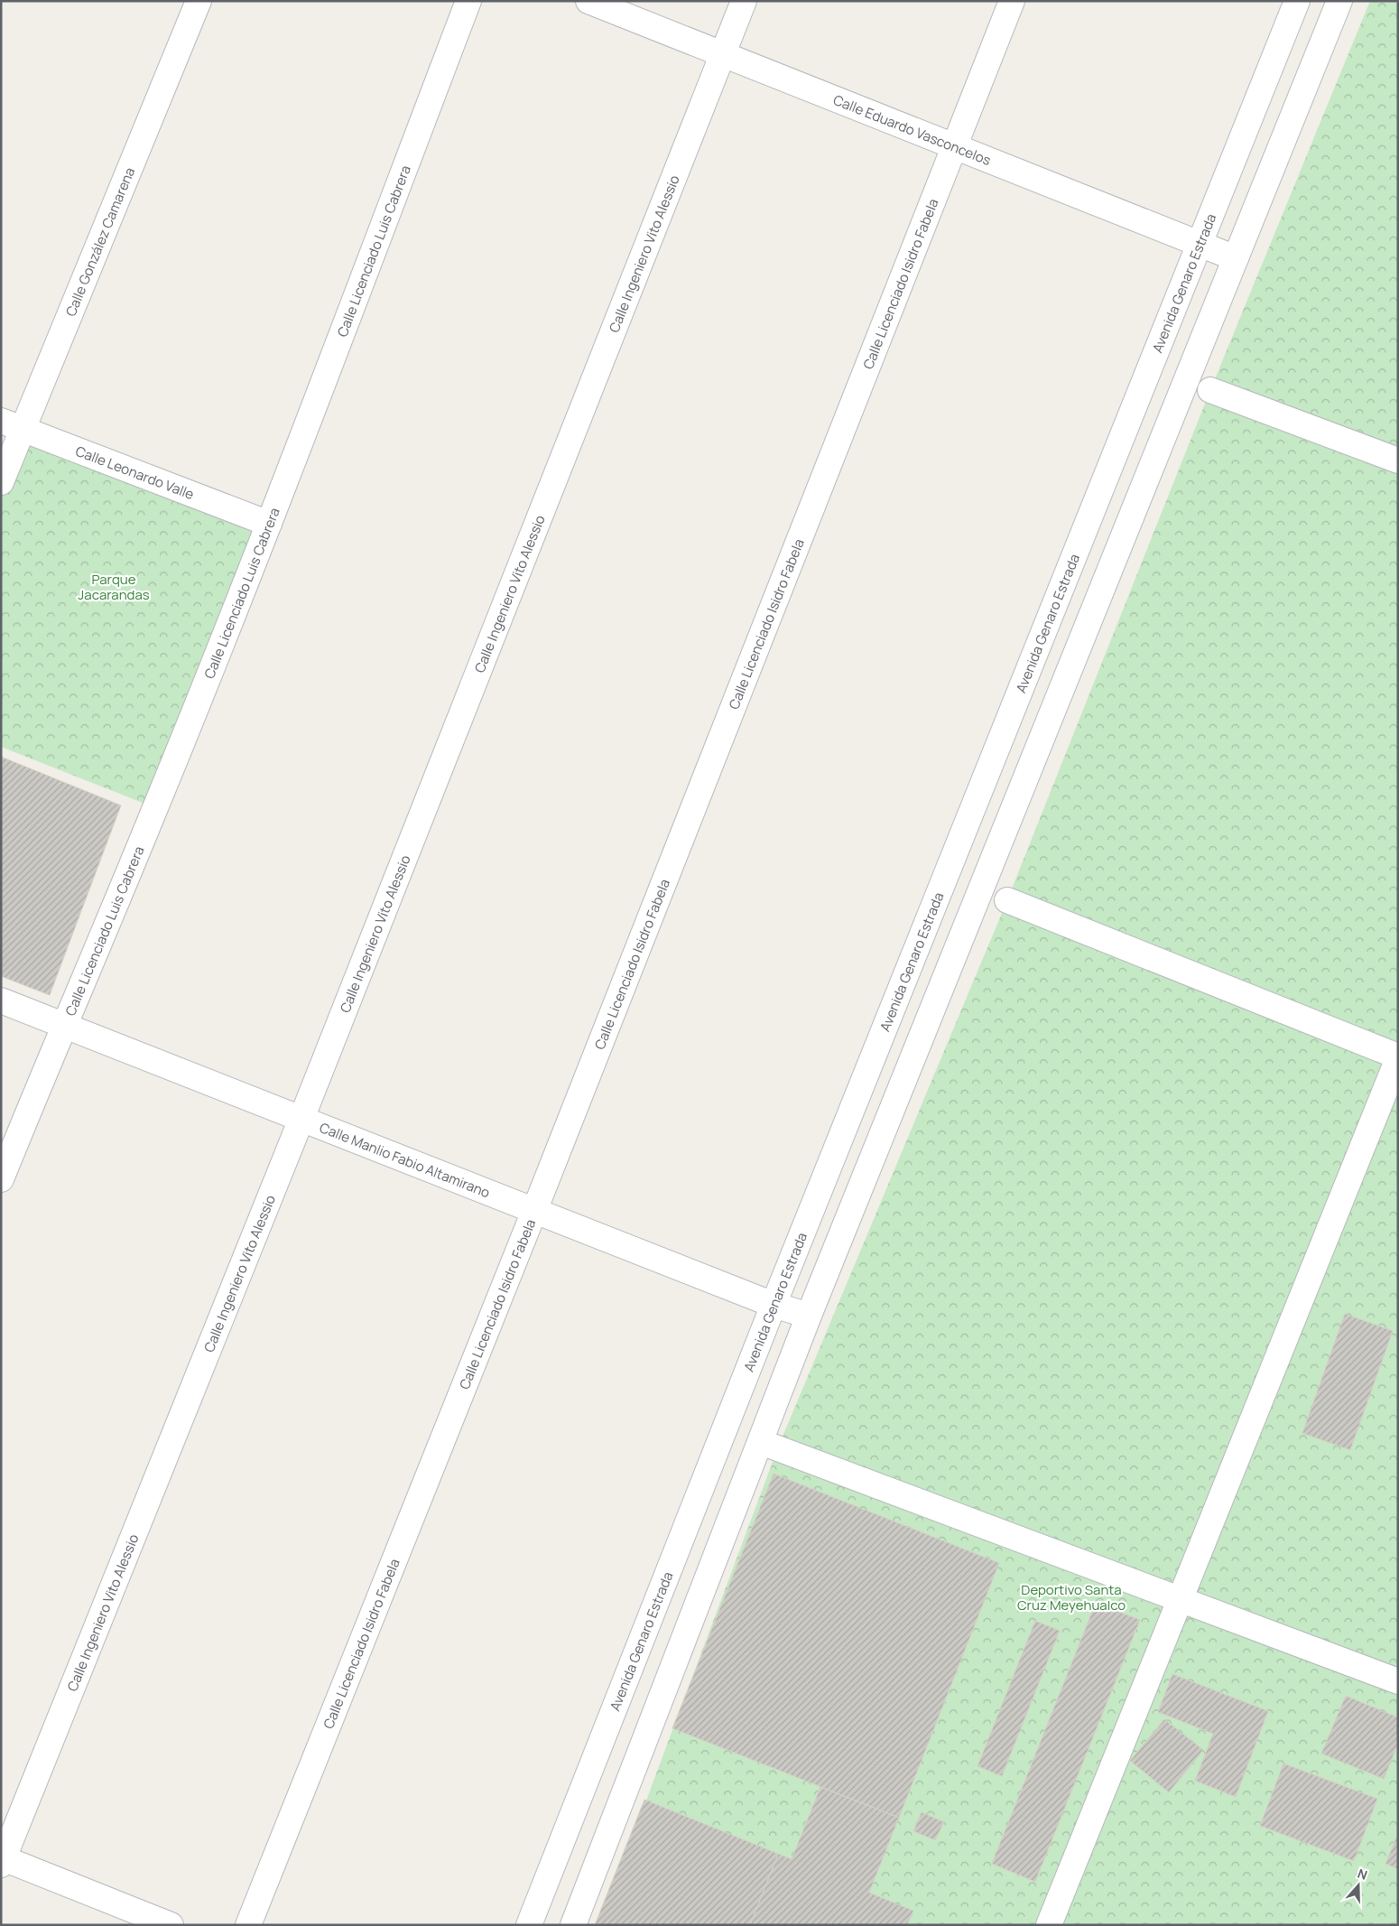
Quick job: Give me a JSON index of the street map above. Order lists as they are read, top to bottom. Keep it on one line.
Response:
{"streets":{"street":["Calle Eduardo Vasconcelos","Calle González Camarena","Calle Licenciado Luis Cabrera","Calle Ingeniero Vito Alessio","Calle Licenciado Isidro Fabela","Avenida Genaro Estrada","Calle Leonardo Valle","Calle Manlio Fabio Altamirano"]},"crossings":[["Calle Eduardo Vasconcelos","Calle Ingeniero Vito Alessio"],["Calle Eduardo Vasconcelos","Calle Licenciado Isidro Fabela"],["Calle Eduardo Vasconcelos","Avenida Genaro Estrada"],["Calle González Camarena","Calle Leonardo Valle"],["Calle Licenciado Luis Cabrera","Calle Leonardo Valle"],["Calle Licenciado Luis Cabrera","Calle Manlio Fabio Altamirano"],["Calle Ingeniero Vito Alessio","Calle Manlio Fabio Altamirano"],["Calle Licenciado Isidro Fabela","Calle Manlio Fabio Altamirano"],["Avenida Genaro Estrada","Calle Manlio Fabio Altamirano"]],"parks":["Parque Jacarandas","Deportivo Santa Cruz Meyehualco"],"north":"top"}
